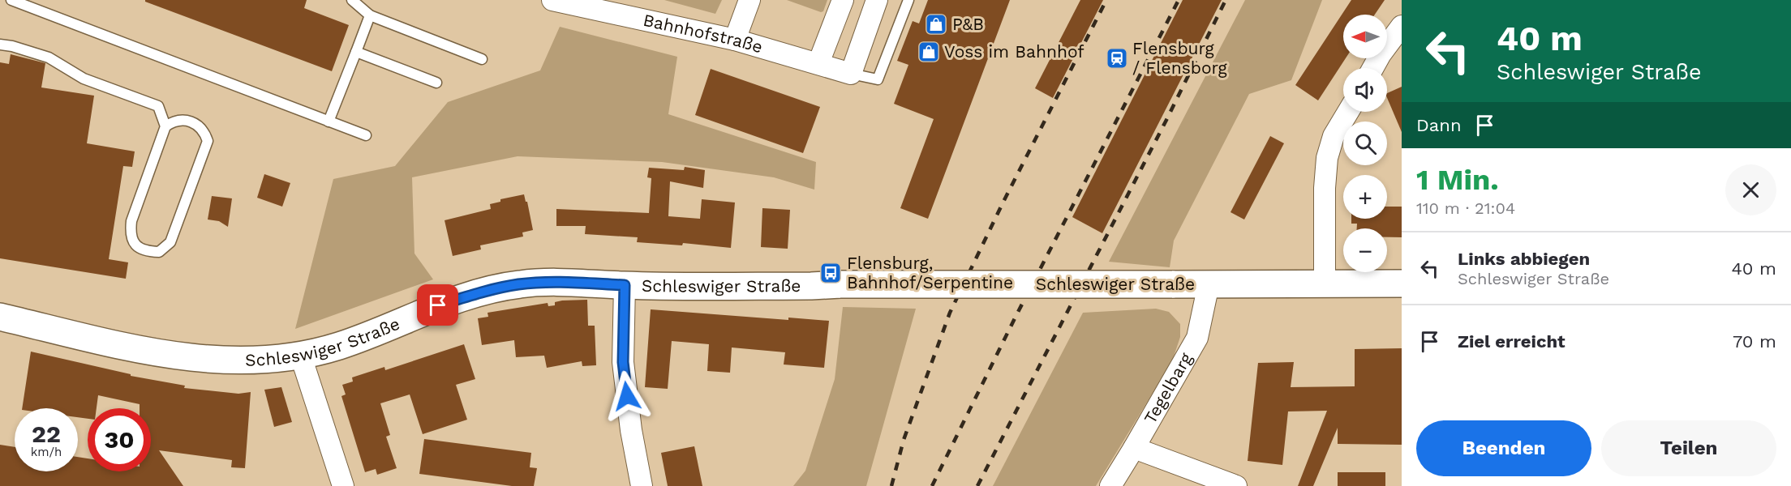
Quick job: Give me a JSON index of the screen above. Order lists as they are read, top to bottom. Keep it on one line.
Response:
{"streets":{"main road":["Schleswiger Straße"],"street":["Bahnhofstraße","Tegelbarg"]},"crossings":[["Schleswiger Straße","Tegelbarg"]],"places":{"shop":["P&B","Voss im Bahnhof"],"station":["Flensburg / Flensborg"],"bus stop":["Flensburg, Bahnhof/Serpentine"]},"north":"left","page":{"turn":["40 m","Schleswiger Straße"],"map_buttons":["+","−"],"then":"Dann","heading":["1 Min.","110 m · 21:04"],"list":[{"name":"Links abbiegen","note":"Schleswiger Straße","value":"40 m"},{"name":"Ziel erreicht","value":"70 m"}],"speed":"22 km/h","limit":"30","buttons":["Beenden","Teilen"]}}
